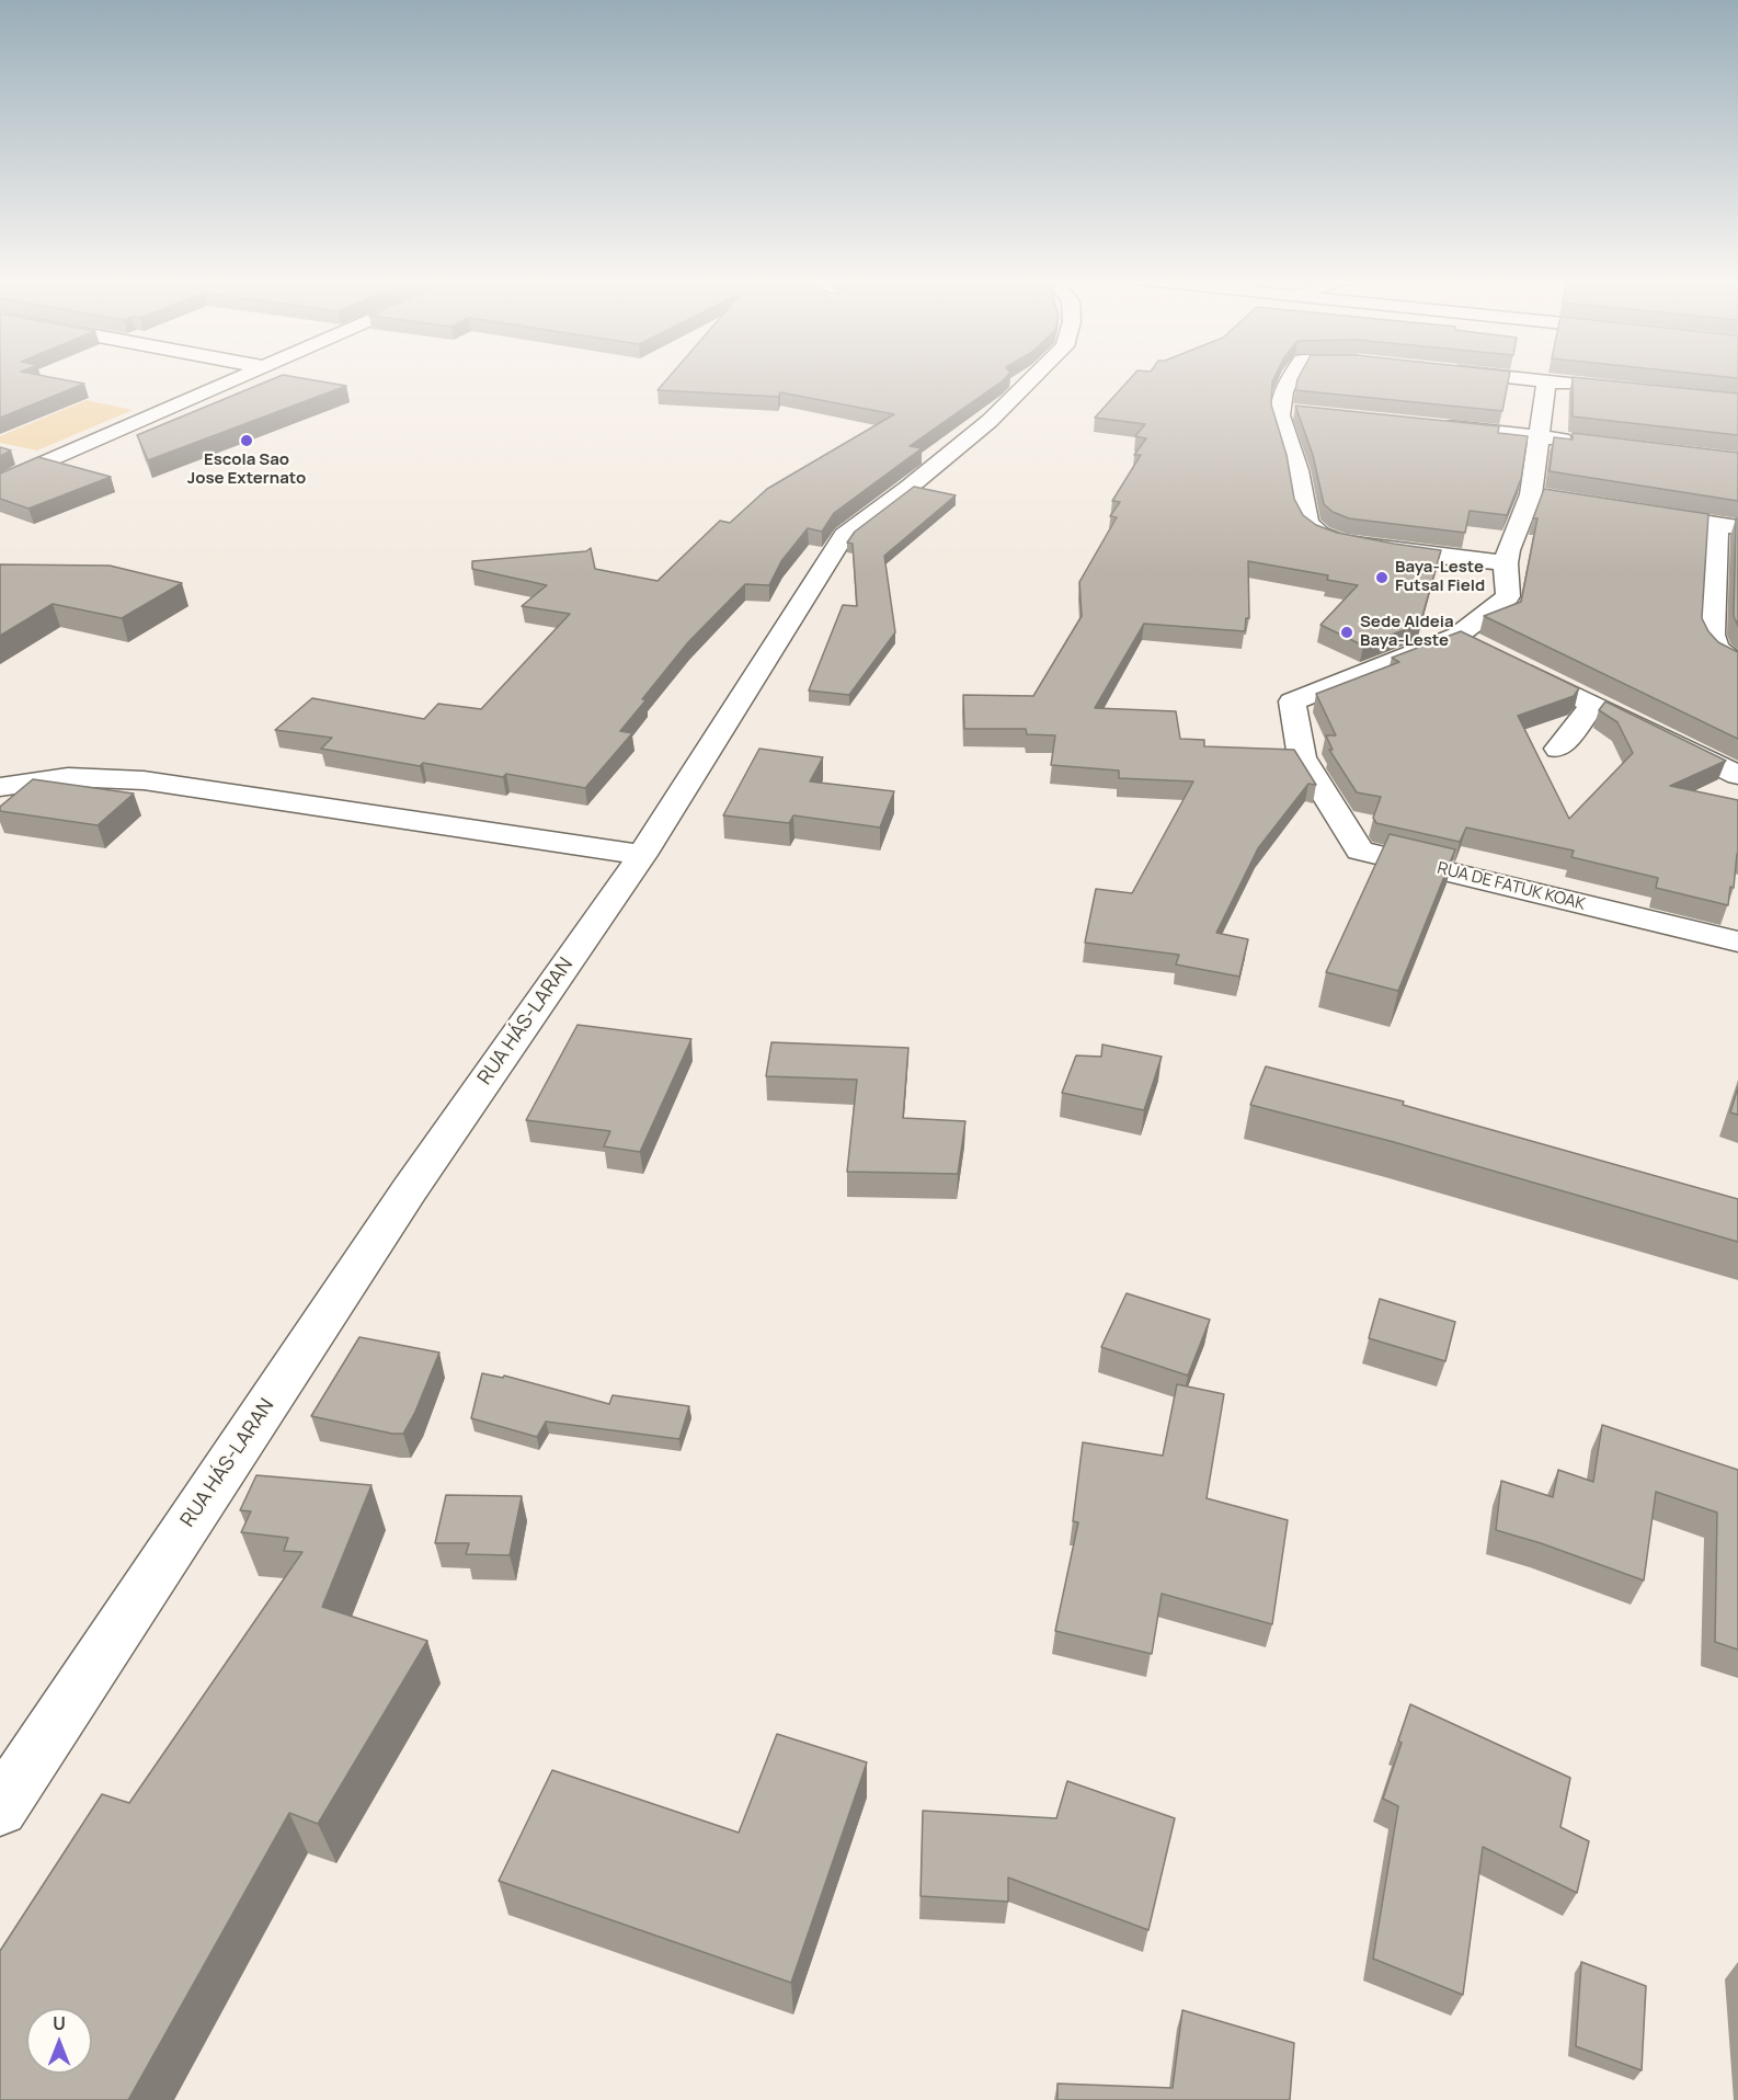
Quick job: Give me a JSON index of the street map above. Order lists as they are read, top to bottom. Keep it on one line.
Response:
{"streets":{"street":["RUA DE FATUK KOAK","RUA HÁS-LARAN"]},"places":["Escola Sao Jose Externato","Baya-Leste Futsal Field","Sede Aldeia Baya-Leste"],"north":"top"}
